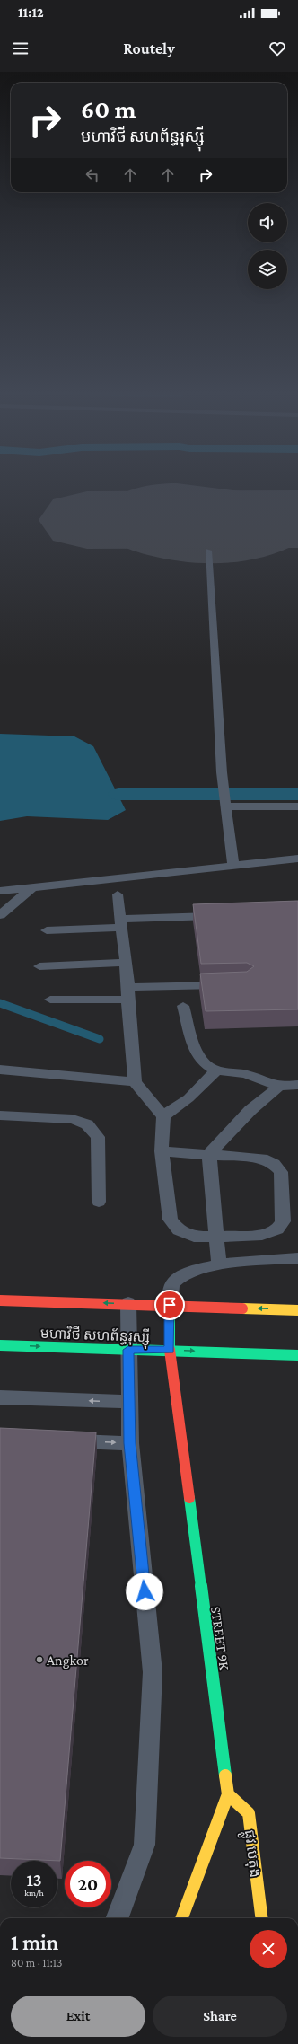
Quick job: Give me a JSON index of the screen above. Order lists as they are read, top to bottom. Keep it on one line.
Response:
{"streets":{"main road":["មហាវិថី សហព័ន្ធរុស្ស៊ី","STREET 9K","ផ្លូវ បេតុង"]},"crossings":[["មហាវិថី សហព័ន្ធរុស្ស៊ី","STREET 9K"],["STREET 9K","ផ្លូវ បេតុង"]],"places":["Angkor"],"page":{"status":"11:12","header":"Routely","turn":["60 m","មហាវិថី សហព័ន្ធរុស្ស៊ី"],"speed":"13 km/h","limit":"20","heading":["1 min","80 m · 11:13"],"buttons":["Exit","Share"]}}
